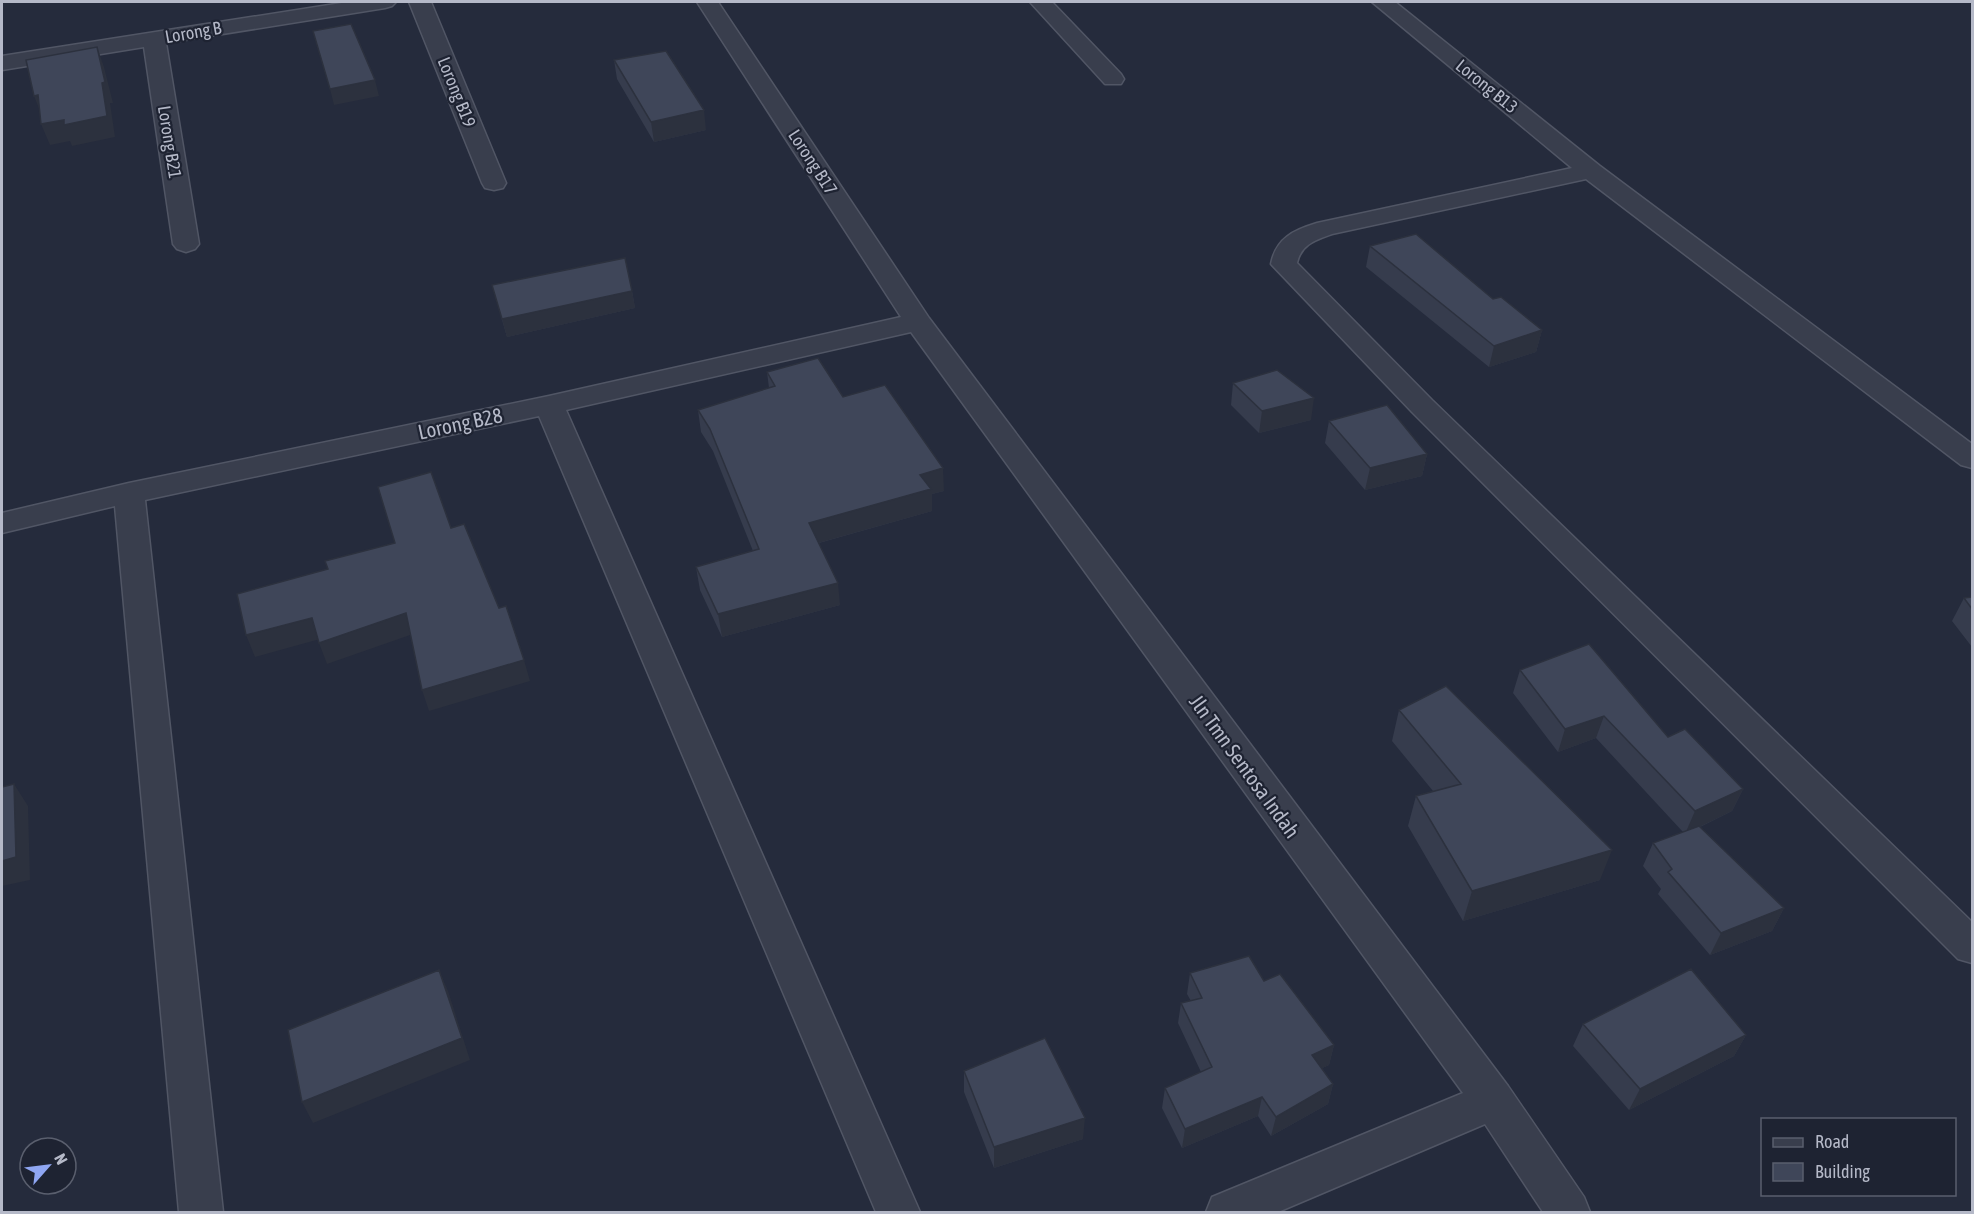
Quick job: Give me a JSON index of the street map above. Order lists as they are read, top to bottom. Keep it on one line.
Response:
{"streets":{"street":["Lorong B","Lorong B13","Lorong B19","Lorong B21","Lorong B17","Lorong B28","Jln Tmn Sentosa Indah"]},"crossings":[["Lorong B","Lorong B21"],["Lorong B17","Lorong B28"],["Lorong B17","Jln Tmn Sentosa Indah"],["Lorong B28","Jln Tmn Sentosa Indah"]],"legend":["Road","Building"],"north":"top right"}
